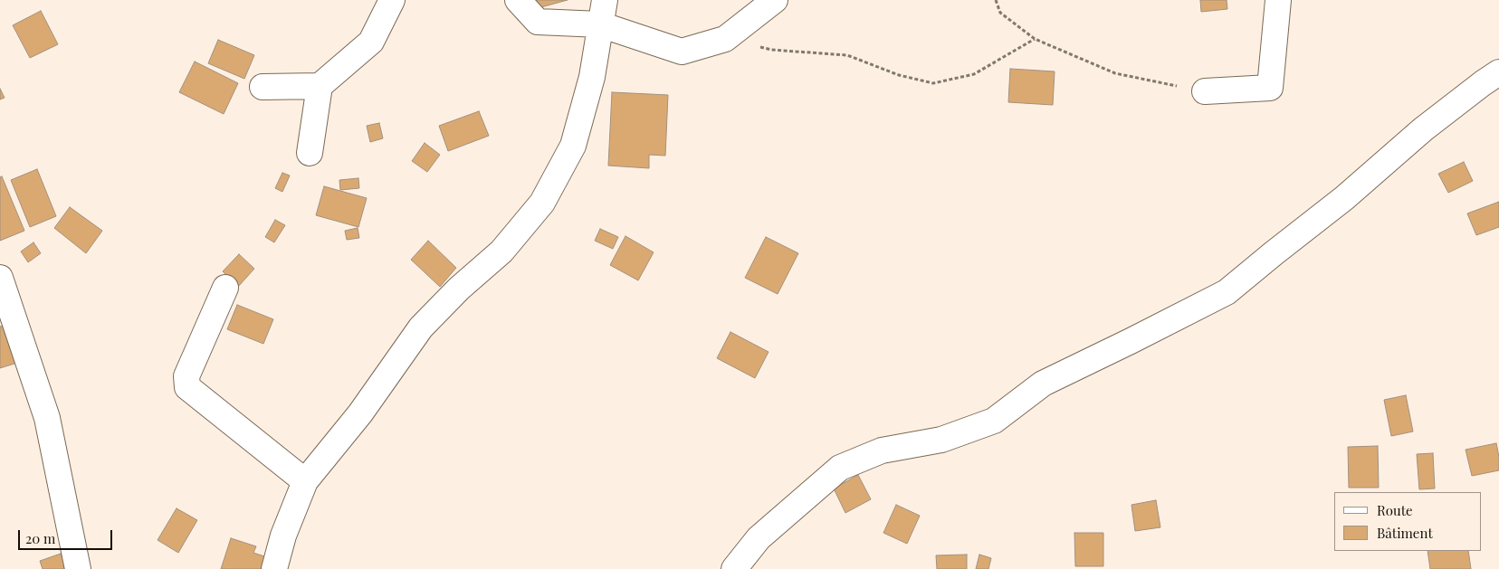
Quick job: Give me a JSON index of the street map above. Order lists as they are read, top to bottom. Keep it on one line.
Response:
{"legend":["Route","Bâtiment"],"scale_bar":"20 m"}
